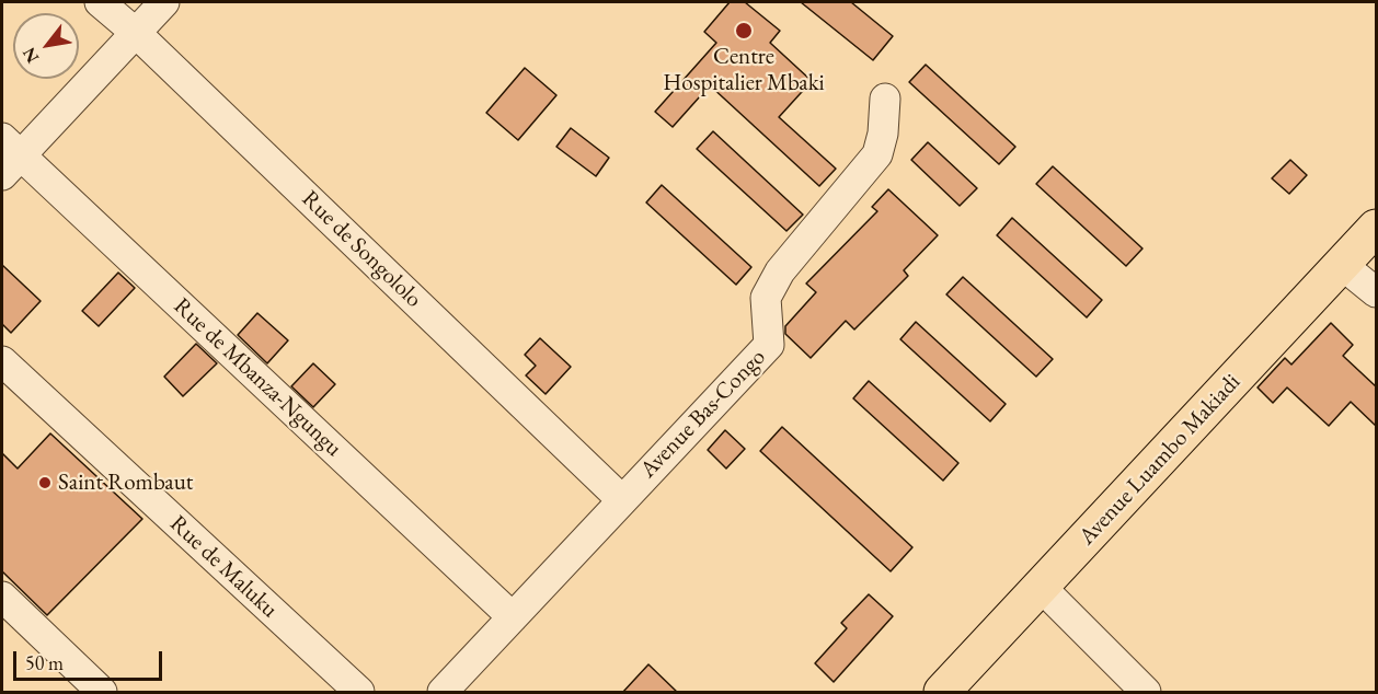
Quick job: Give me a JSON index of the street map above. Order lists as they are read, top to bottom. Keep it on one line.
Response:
{"streets":{"main road":["Avenue Luambo Makiadi"],"street":["Rue de Songololo","Rue de Mbanza-Ngungu","Avenue Bas-Congo","Rue de Maluku"]},"crossings":[["Rue de Songololo","Avenue Bas-Congo"],["Rue de Mbanza-Ngungu","Avenue Bas-Congo"]],"places":["Centre Hospitalier Mbaki","Saint Rombaut"],"scale_bar":"50 m","north":"bottom left"}
